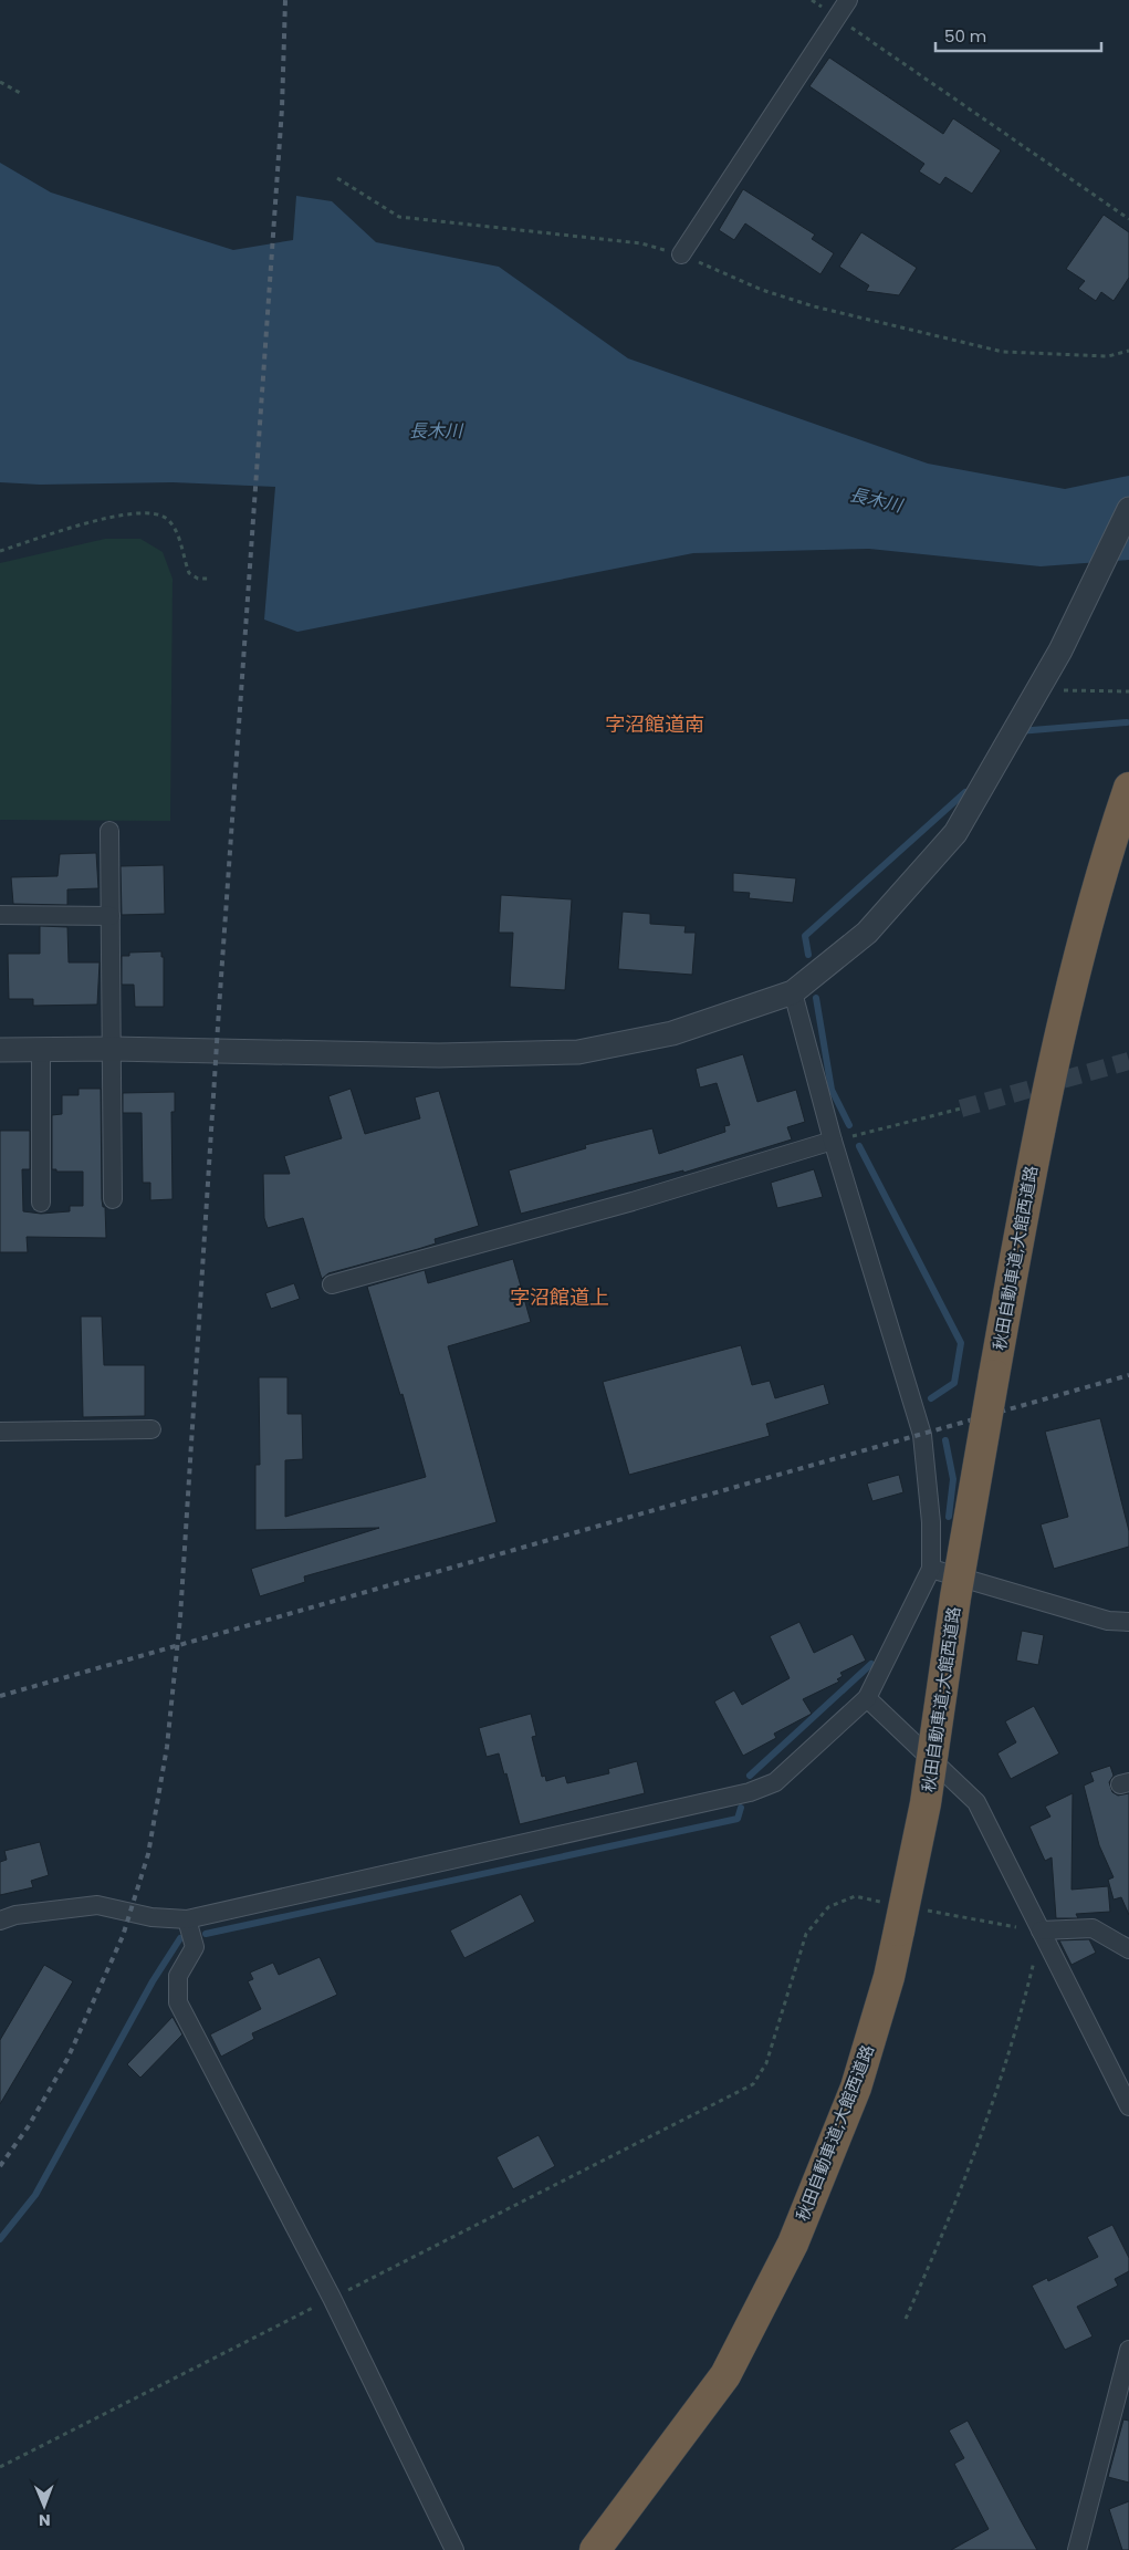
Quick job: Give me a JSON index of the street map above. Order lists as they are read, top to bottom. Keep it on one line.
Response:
{"streets":{"highway":["秋田自動車道;大館西道路"]},"districts":["字沼館道南","字沼館道上"],"water":["長木川"],"scale_bar":"50 m","north":"bottom"}
